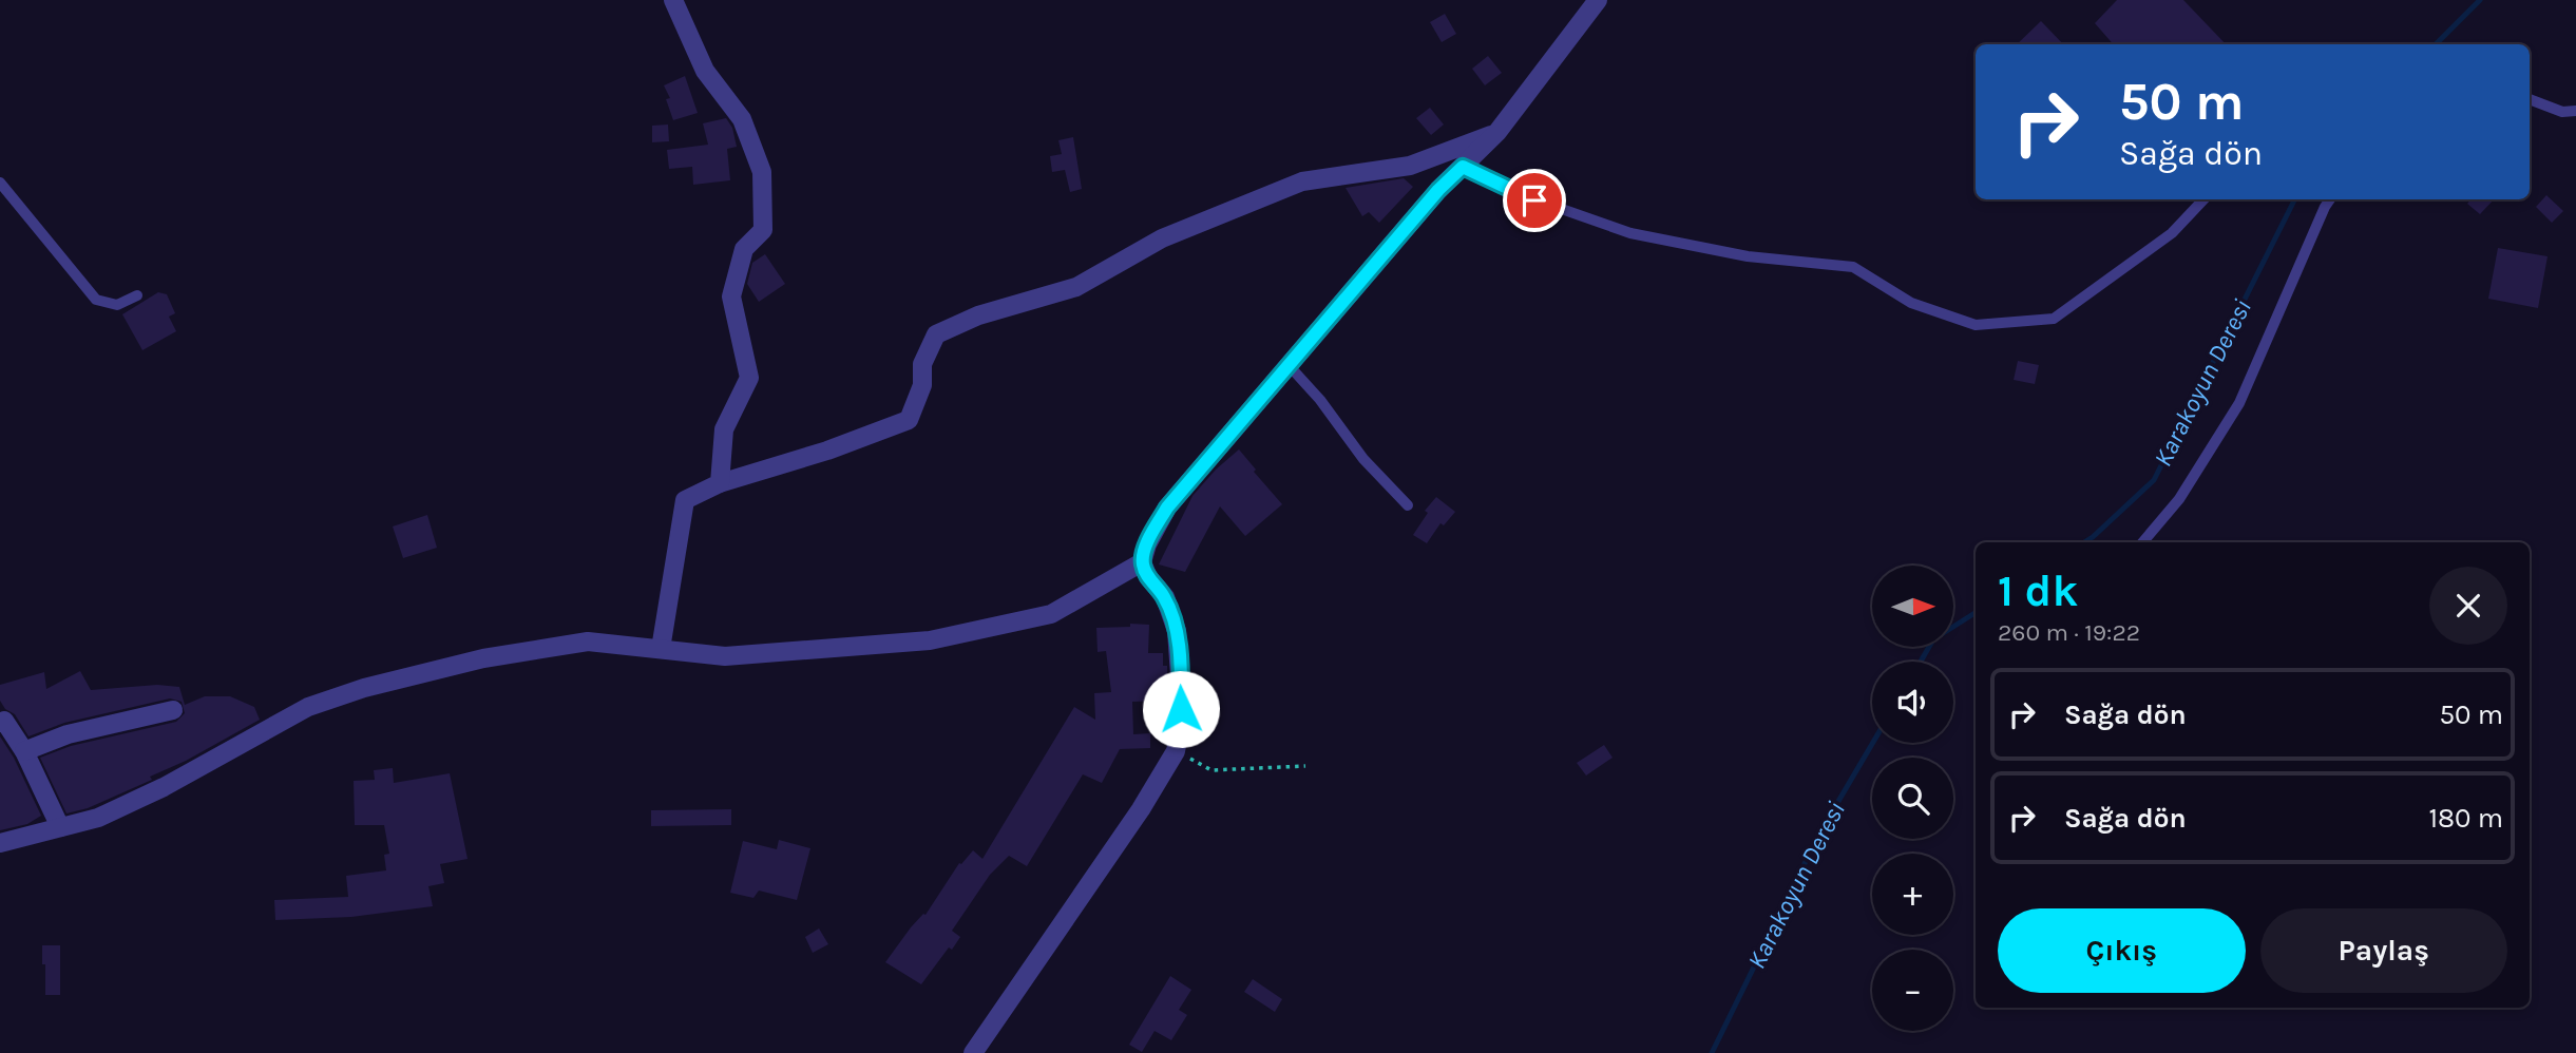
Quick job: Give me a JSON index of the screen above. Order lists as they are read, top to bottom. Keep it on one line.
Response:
{"water":["Karakoyun Deresi"],"north":"right","page":{"turn":["50 m","Sağa dön"],"heading":["1 dk","260 m · 19:22"],"map_buttons":["+","−"],"list":[{"name":"Sağa dön","value":"50 m"},{"name":"Sağa dön","value":"180 m"}],"buttons":["Çıkış","Paylaş"]}}
